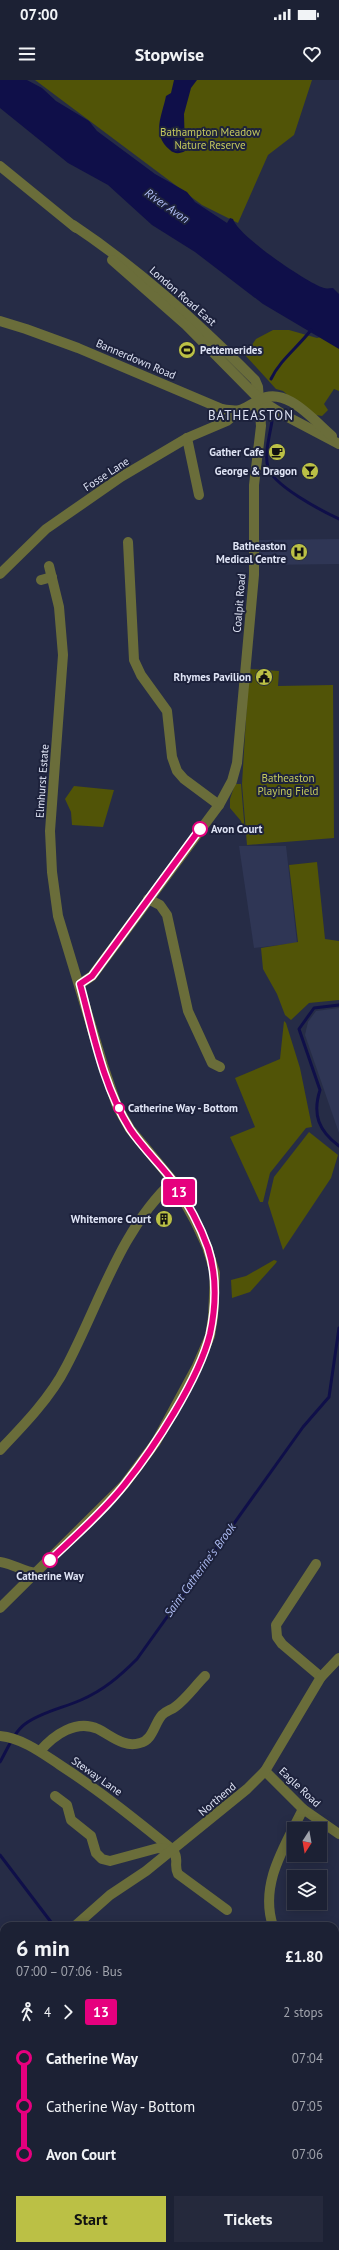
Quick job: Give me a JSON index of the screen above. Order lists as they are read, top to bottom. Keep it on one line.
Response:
{"streets":{"street":["London Road East","Bannerdown Road","Fosse Lane","Coalpit Road","Elmhurst Estate","Steway Lane","Eagle Road","Northend"]},"crossings":[["London Road East","Coalpit Road"],["Bannerdown Road","Fosse Lane"],["Steway Lane","Northend"],["Eagle Road","Northend"]],"districts":["BATHEASTON"],"water":["River Avon","Saint Catherine's Brook"],"parks":["Bathampton Meadow Nature Reserve","Batheaston Playing Field"],"places":{"sports":["Pettemerides"],"cafe":["Gather Cafe"],"bar":["George & Dragon"],"hospital":["Batheaston Medical Centre"],"public building":["Rhymes Pavilion"],"other":["Avon Court","Catherine Way - Bottom","Catherine Way"],"building":["Whitemore Court"]},"lines":["bus line 13"],"north":"bottom","page":{"status":"07:00","header":"Stopwise","on_map":"13","heading":["6 min","07:00 – 07:06 · Bus","£1.80"],"legs":["4","13","2 stops"],"list":[{"name":"Catherine Way","value":"07:04"},{"name":"Catherine Way - Bottom","value":"07:05"},{"name":"Avon Court","value":"07:06"}],"buttons":["Start","Tickets"]}}
